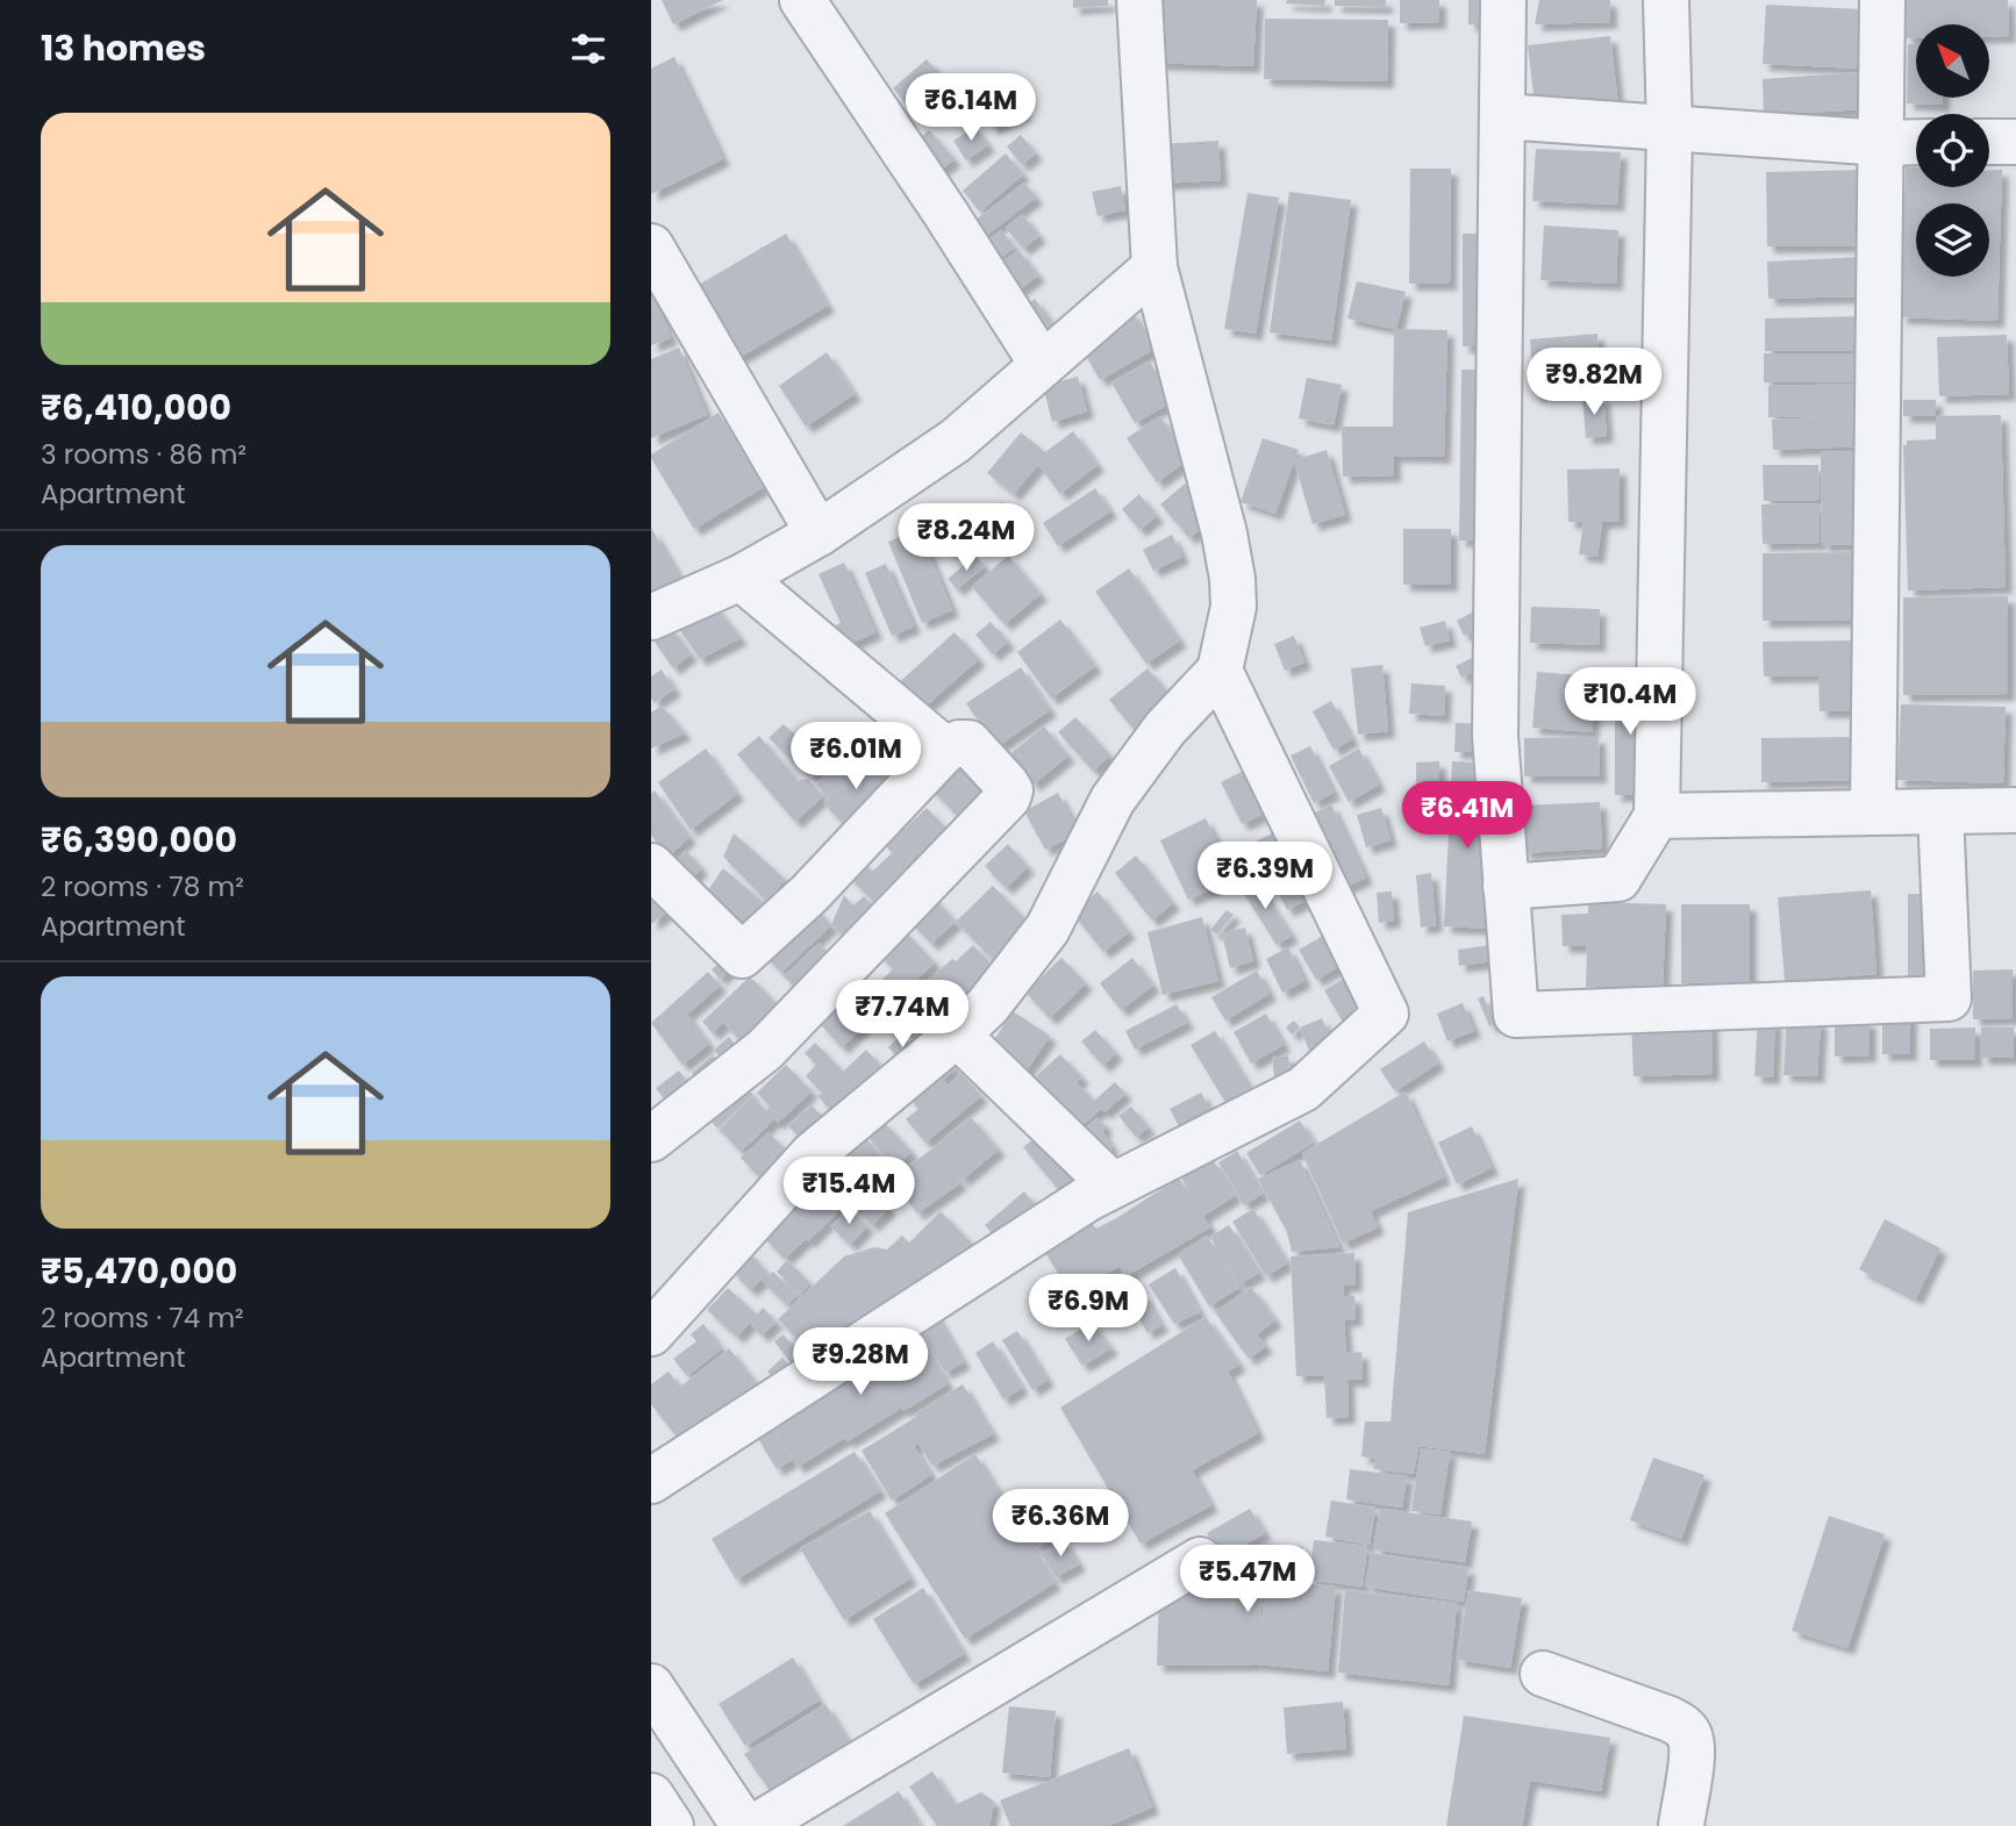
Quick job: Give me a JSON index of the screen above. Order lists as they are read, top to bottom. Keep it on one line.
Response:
{"north":"top left","page":{"heading":"13 homes","price":["₹6.14M","₹9.82M","₹8.24M","₹10.4M","₹6.01M","₹6.41M","₹6.39M","₹7.74M","₹15.4M","₹6.9M","₹9.28M","₹6.36M","₹5.47M"],"list":[{"name":"₹6,410,000","note":"3 rooms · 86 m² · Apartment"},{"name":"₹6,390,000","note":"2 rooms · 78 m² · Apartment"},{"name":"₹5,470,000","note":"2 rooms · 74 m² · Apartment"}]}}
